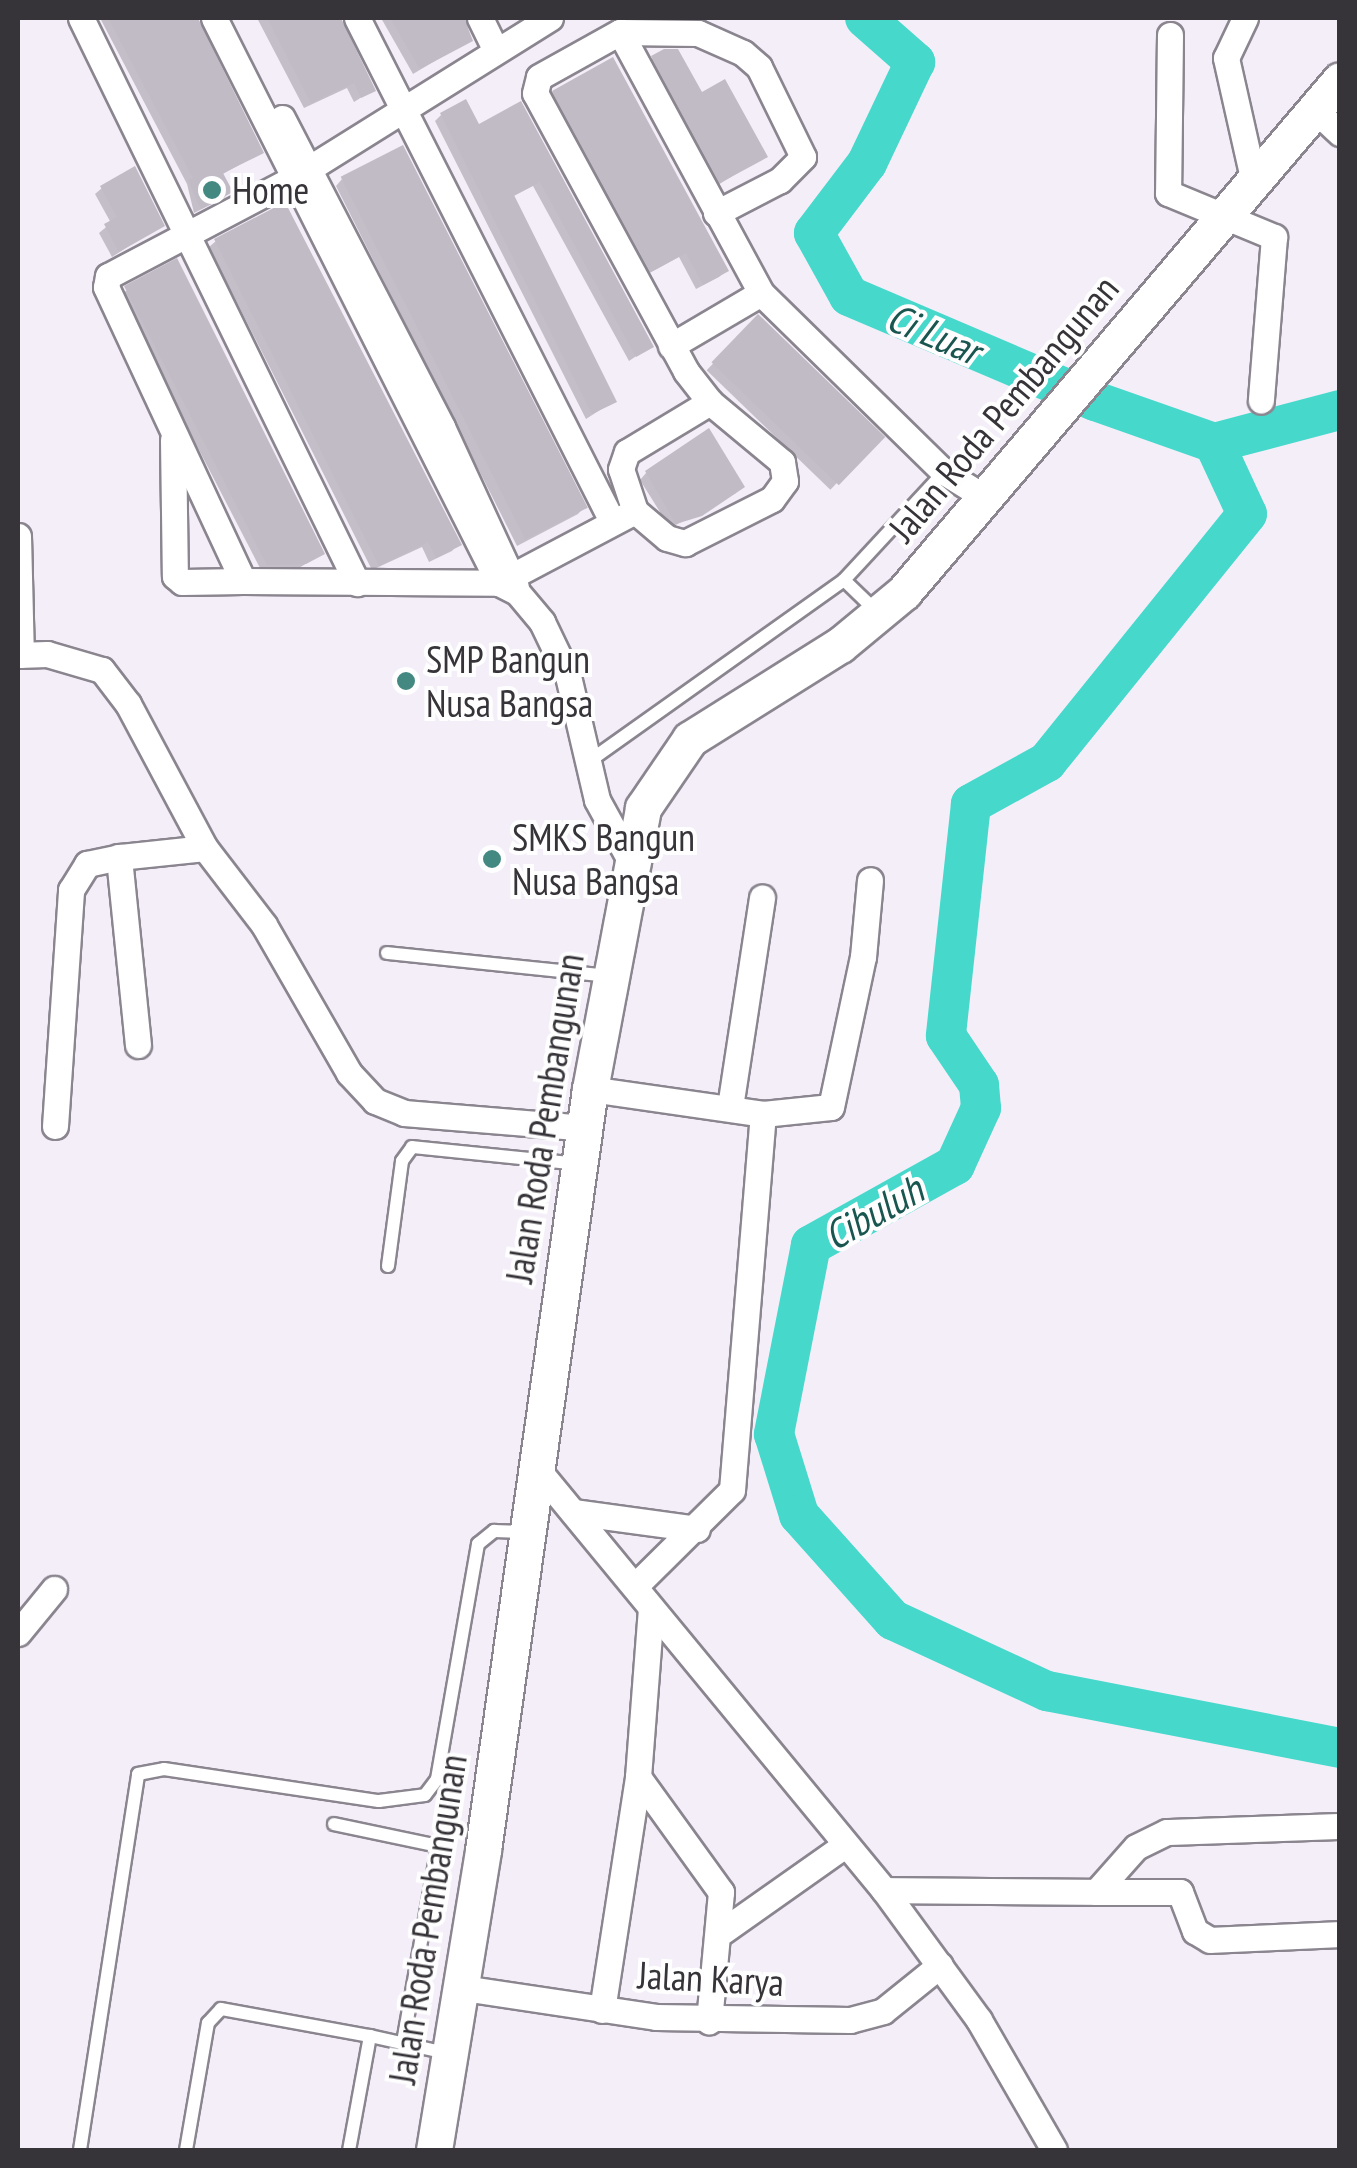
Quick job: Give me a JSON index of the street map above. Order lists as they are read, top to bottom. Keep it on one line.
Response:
{"streets":{"street":["Jalan Roda Pembangunan","Jalan Karya"]},"crossings":[["Jalan Roda Pembangunan","Jalan Karya"]],"water":["Ci Luar","Cibuluh"],"places":["Home","SMP Bangun Nusa Bangsa","SMKS Bangun Nusa Bangsa"]}
